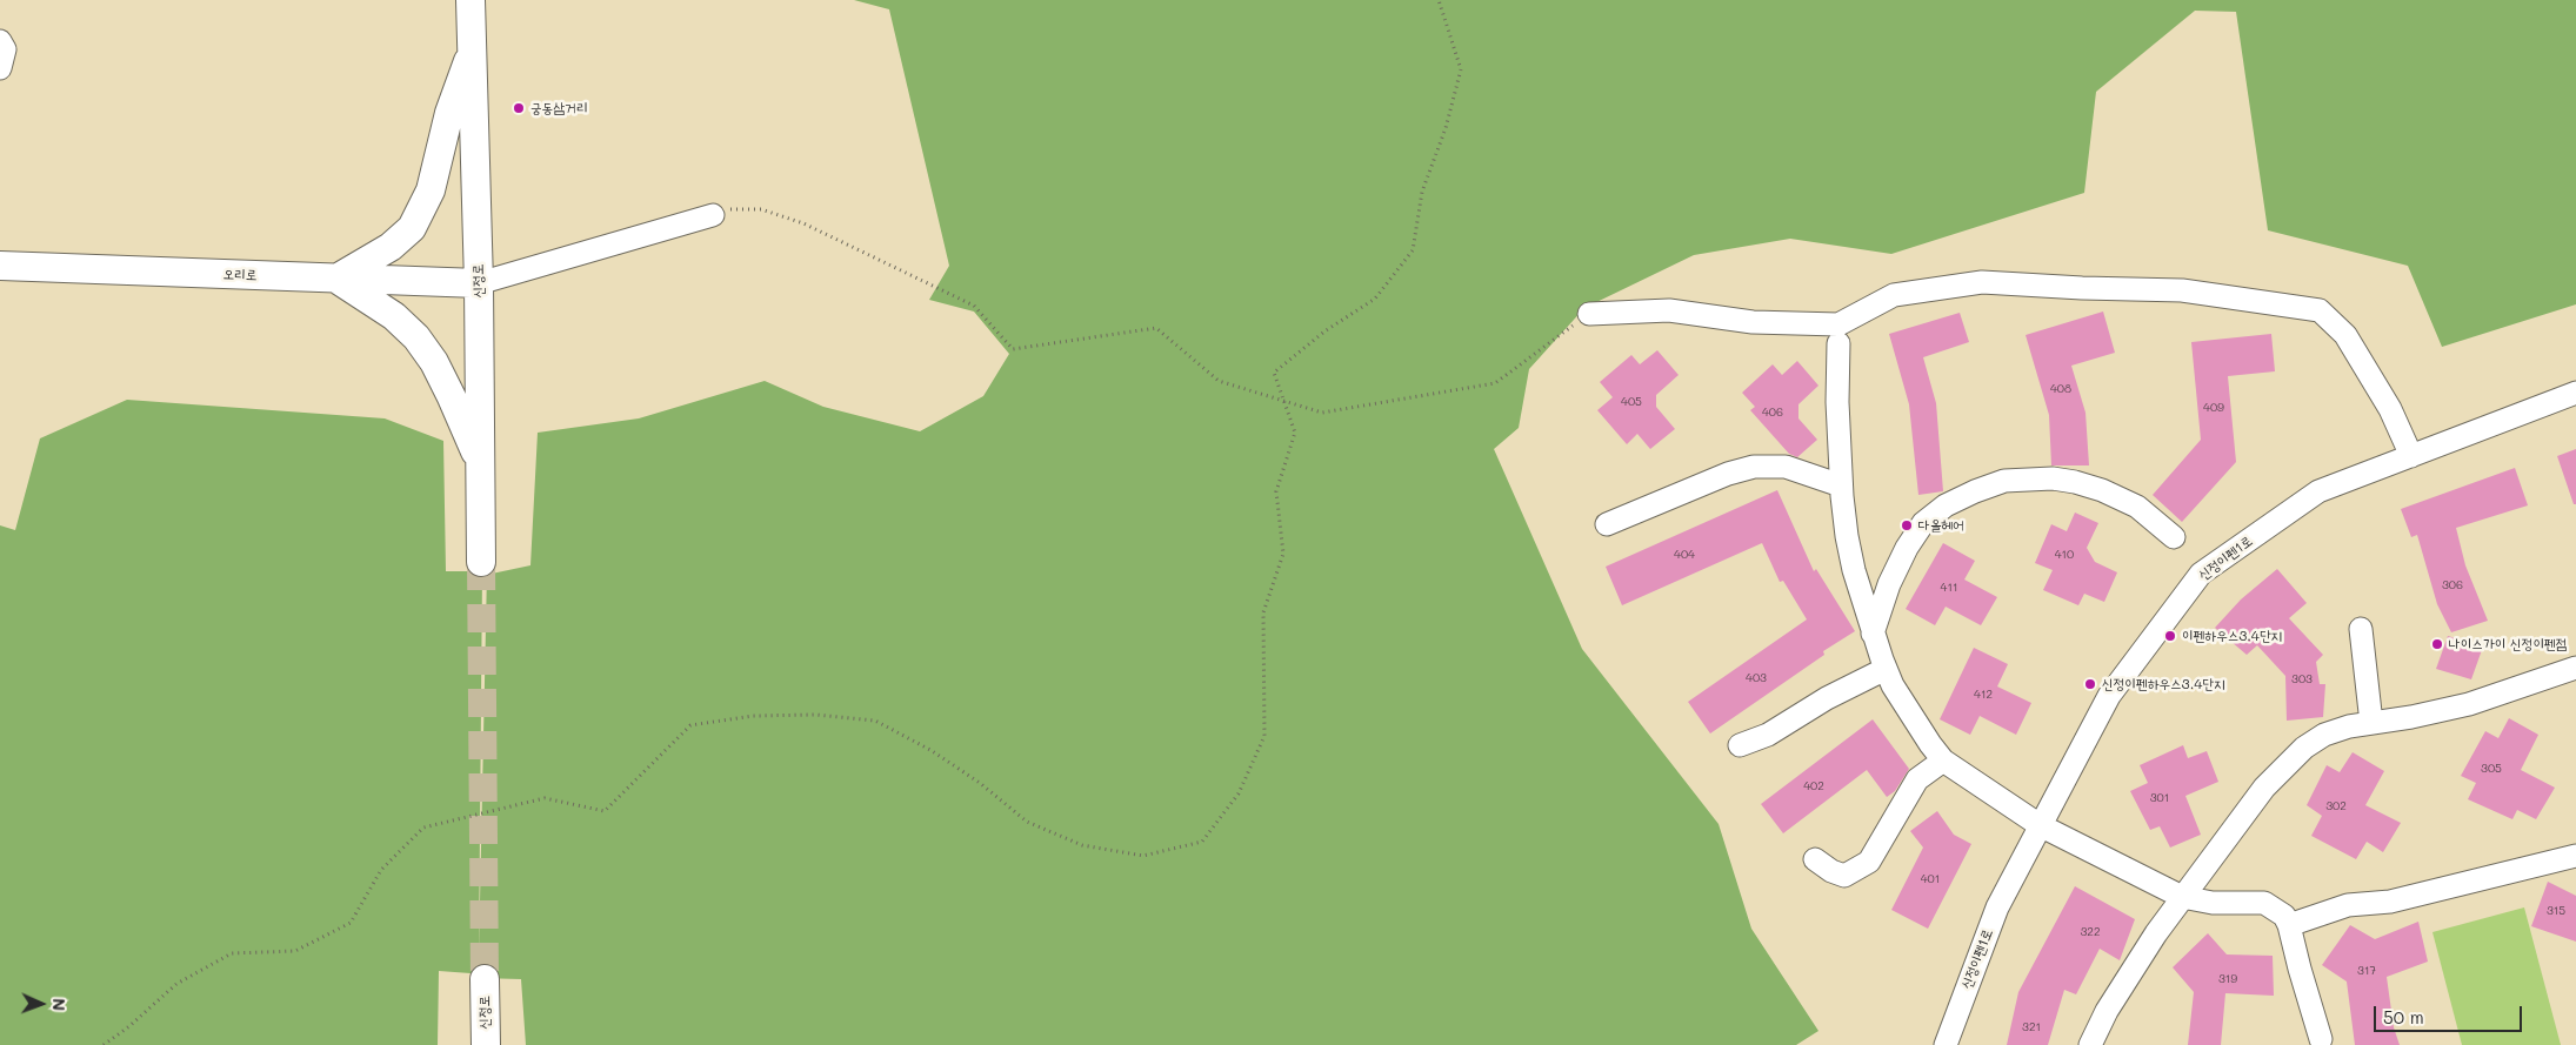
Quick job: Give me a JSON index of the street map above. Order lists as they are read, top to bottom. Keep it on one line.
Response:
{"streets":{"main road":["오리로","신정로"],"street":["신정이펜1로"]},"crossings":[["오리로","신정로"]],"places":["궁동삼거리","다올헤어","이펜하우스3.4단지","나이스가이 신정이펜점","신정이펜하우스3.4단지"],"house_numbers":["408","405","409","406","404","410","306","411","403","303","412","305","402","301","302","401","315","322","317","319","321"],"scale_bar":"50 m","north":"right"}
